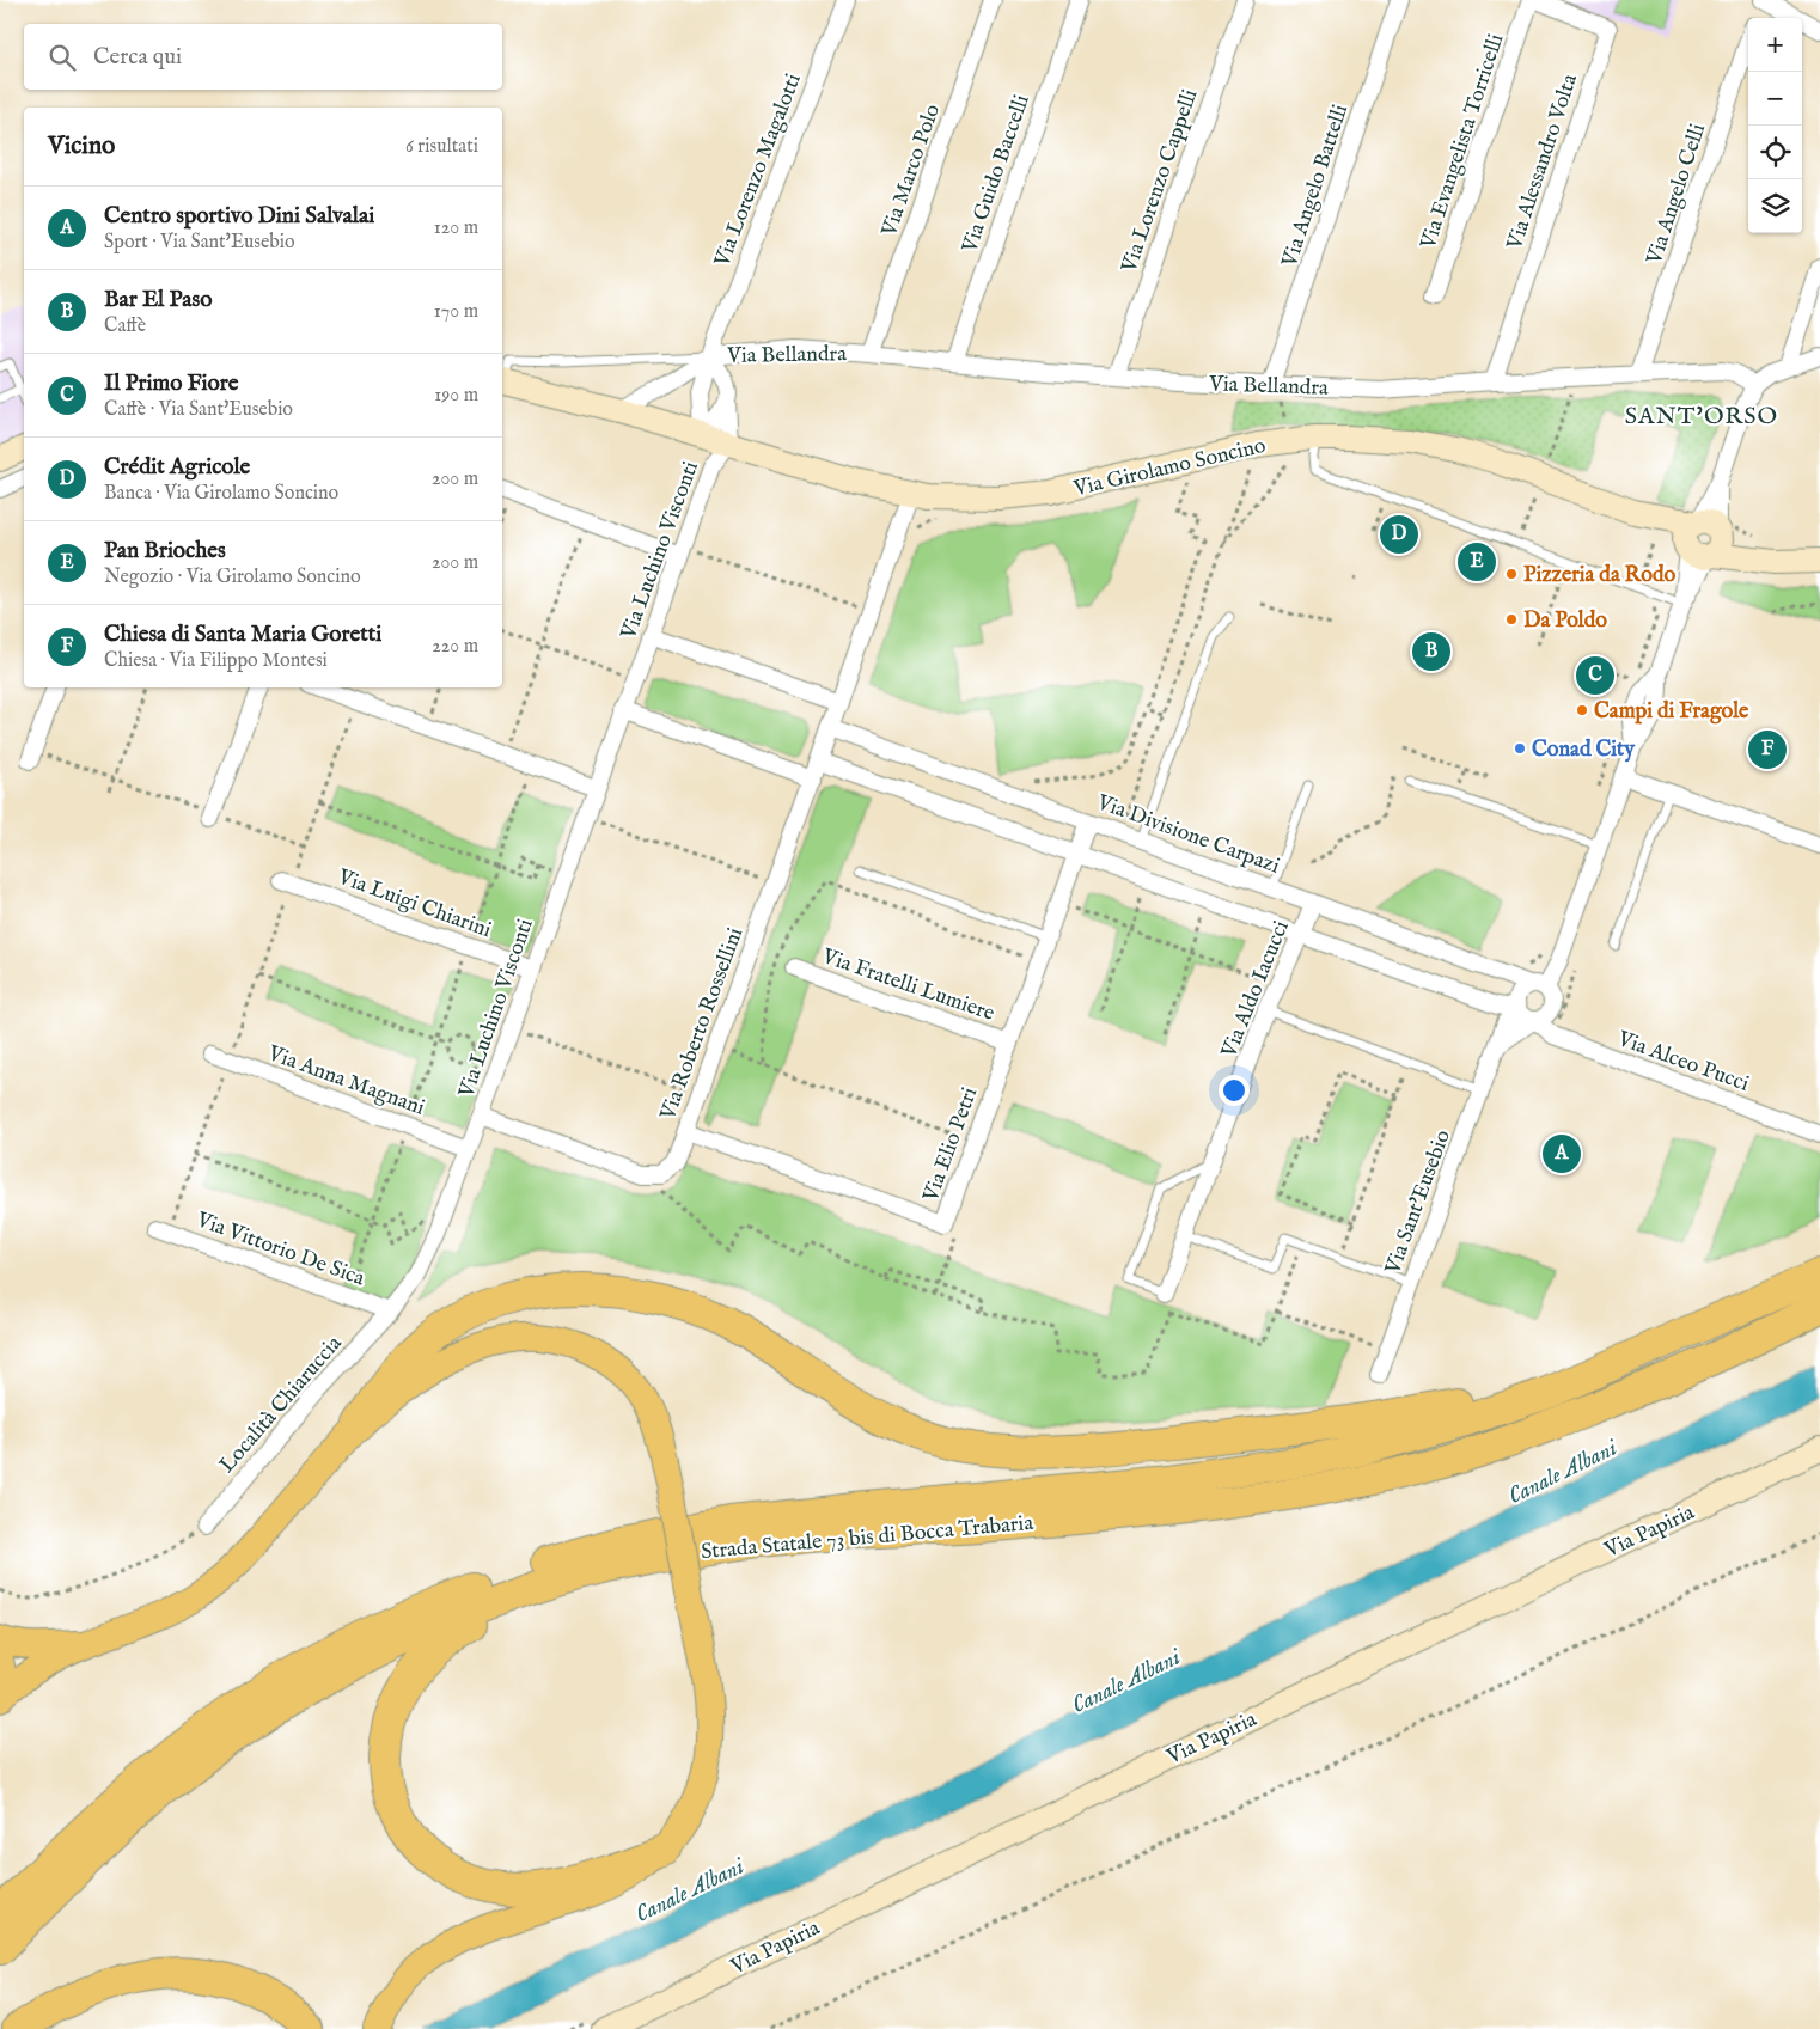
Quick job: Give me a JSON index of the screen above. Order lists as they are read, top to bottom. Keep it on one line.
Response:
{"streets":{"highway":["Strada Statale 73 bis di Bocca Trabaria"],"main road":["Via Girolamo Soncino","Via Papiria"],"street":["Via Evangelista Torricelli","Via Alessandro Volta","Via Lorenzo Magalotti","Via Marco Polo","Via Guido Baccelli","Via Lorenzo Cappelli","Via Angelo Battelli","Via Angelo Celli","Via Bellandra","Via Luchino Visconti","Via Divisione Carpazi","Via Luigi Chiarini","Via Fratelli Lumiere","Via Aldo Iacucci","Via Roberto Rossellini","Via Alceo Pucci","Via Anna Magnani","Via Elio Petri","Via Sant'Eusebio","Via Vittorio De Sica","Località Chiaruccia"]},"crossings":[["Via Alessandro Volta","Via Bellandra"],["Via Lorenzo Magalotti","Via Bellandra"],["Via Lorenzo Magalotti","Via Girolamo Soncino"],["Via Marco Polo","Via Bellandra"],["Via Guido Baccelli","Via Bellandra"],["Via Lorenzo Cappelli","Via Bellandra"],["Via Angelo Battelli","Via Bellandra"],["Via Angelo Celli","Via Bellandra"],["Via Girolamo Soncino","Via Luchino Visconti"],["Via Girolamo Soncino","Via Roberto Rossellini"],["Via Luchino Visconti","Via Luigi Chiarini"],["Via Luchino Visconti","Via Anna Magnani"],["Via Luchino Visconti","Via Vittorio De Sica"],["Via Luchino Visconti","Località Chiaruccia"],["Via Divisione Carpazi","Via Aldo Iacucci"],["Via Divisione Carpazi","Via Roberto Rossellini"],["Via Divisione Carpazi","Via Alceo Pucci"],["Via Divisione Carpazi","Via Elio Petri"],["Via Divisione Carpazi","Via Sant'Eusebio"],["Via Fratelli Lumiere","Via Elio Petri"],["Via Roberto Rossellini","Via Elio Petri"],["Via Alceo Pucci","Via Sant'Eusebio"],["Via Vittorio De Sica","Località Chiaruccia"]],"districts":["SANT'ORSO"],"water":["Canale Albani"],"places":["Pizzeria da Rodo","Da Poldo","Campi di Fragole","Conad City"],"page":{"map_buttons":["+","−"],"search":"Cerca qui","heading":["Vicino","6 risultati"],"list":[{"mark":"A","name":"Centro sportivo Dini Salvalai","note":"Sport · Via Sant'Eusebio","value":"120 m"},{"mark":"B","name":"Bar El Paso","note":"Caffè","value":"170 m"},{"mark":"C","name":"Il Primo Fiore","note":"Caffè · Via Sant'Eusebio","value":"190 m"},{"mark":"D","name":"Crédit Agricole","note":"Banca · Via Girolamo Soncino","value":"200 m"},{"mark":"E","name":"Pan Brioches","note":"Negozio · Via Girolamo Soncino","value":"200 m"},{"mark":"F","name":"Chiesa di Santa Maria Goretti","note":"Chiesa · Via Filippo Montesi","value":"220 m"}],"pins":["D","E","B","C","F","A"]}}
